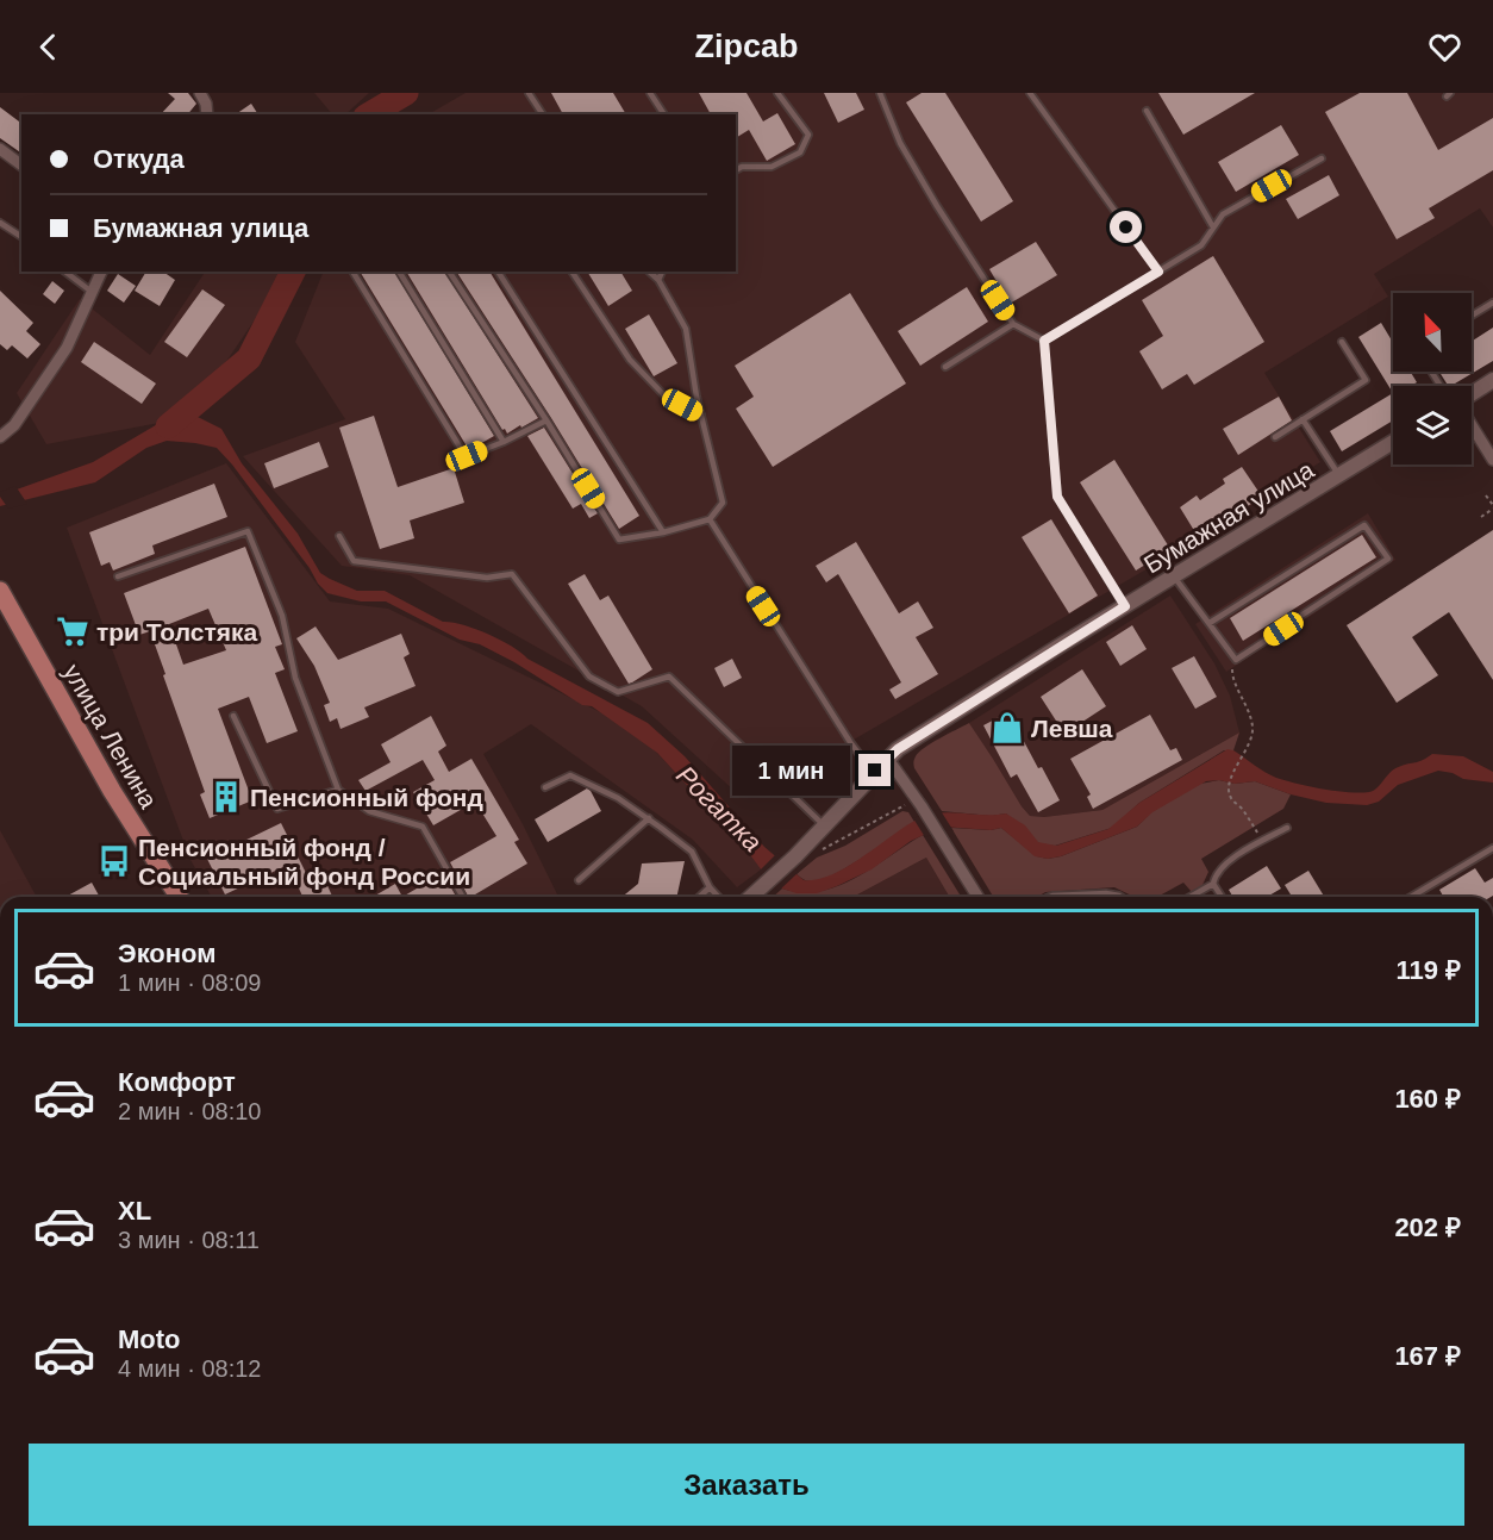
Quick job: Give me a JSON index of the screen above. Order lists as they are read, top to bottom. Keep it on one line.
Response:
{"streets":{"main road":["улица Ленина"],"street":["Бумажная улица"]},"water":["Рогатка"],"places":{"supermarket":["три Толстяка"],"shop":["Левша"],"building":["Пенсионный фонд"],"bus stop":["Пенсионный фонд / Социальный фонд России"]},"north":"top left","page":{"header":"Zipcab","banner":["Откуда","Бумажная улица"],"bubble":"1 мин","list":[{"name":"Эконом","note":"1 мин · 08:09","value":"119 ₽"},{"name":"Комфорт","note":"2 мин · 08:10","value":"160 ₽"},{"name":"XL","note":"3 мин · 08:11","value":"202 ₽"},{"name":"Moto","note":"4 мин · 08:12","value":"167 ₽"}],"buttons":"Заказать"}}
